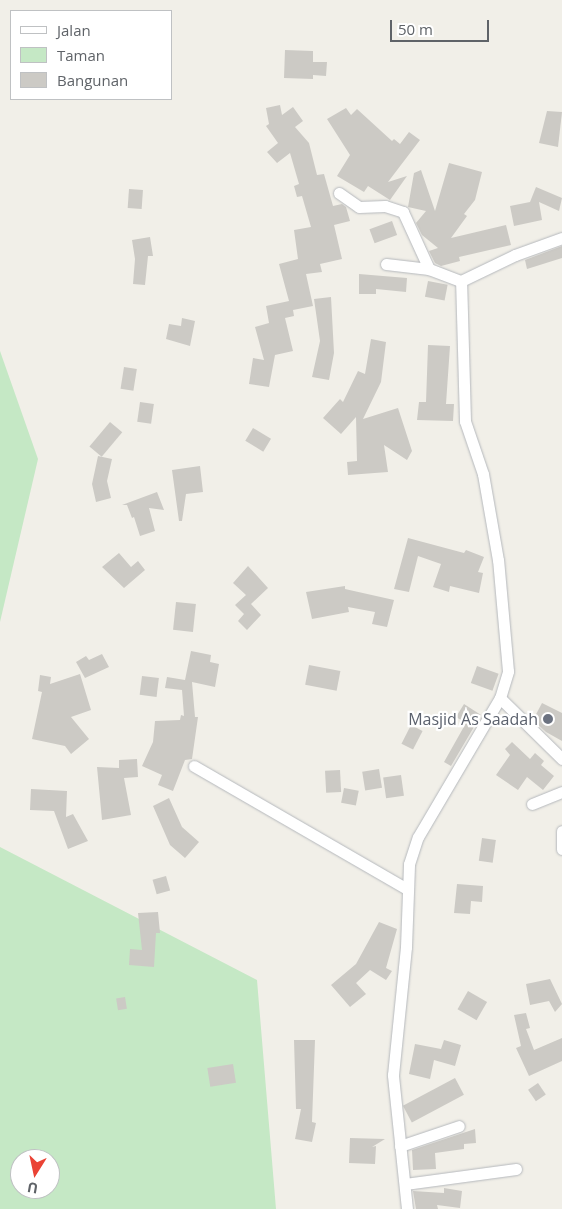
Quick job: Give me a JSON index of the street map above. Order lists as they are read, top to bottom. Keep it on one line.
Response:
{"places":["Masjid As Saadah"],"legend":["Jalan","Taman","Bangunan"],"scale_bar":"50 m","north":"bottom"}
